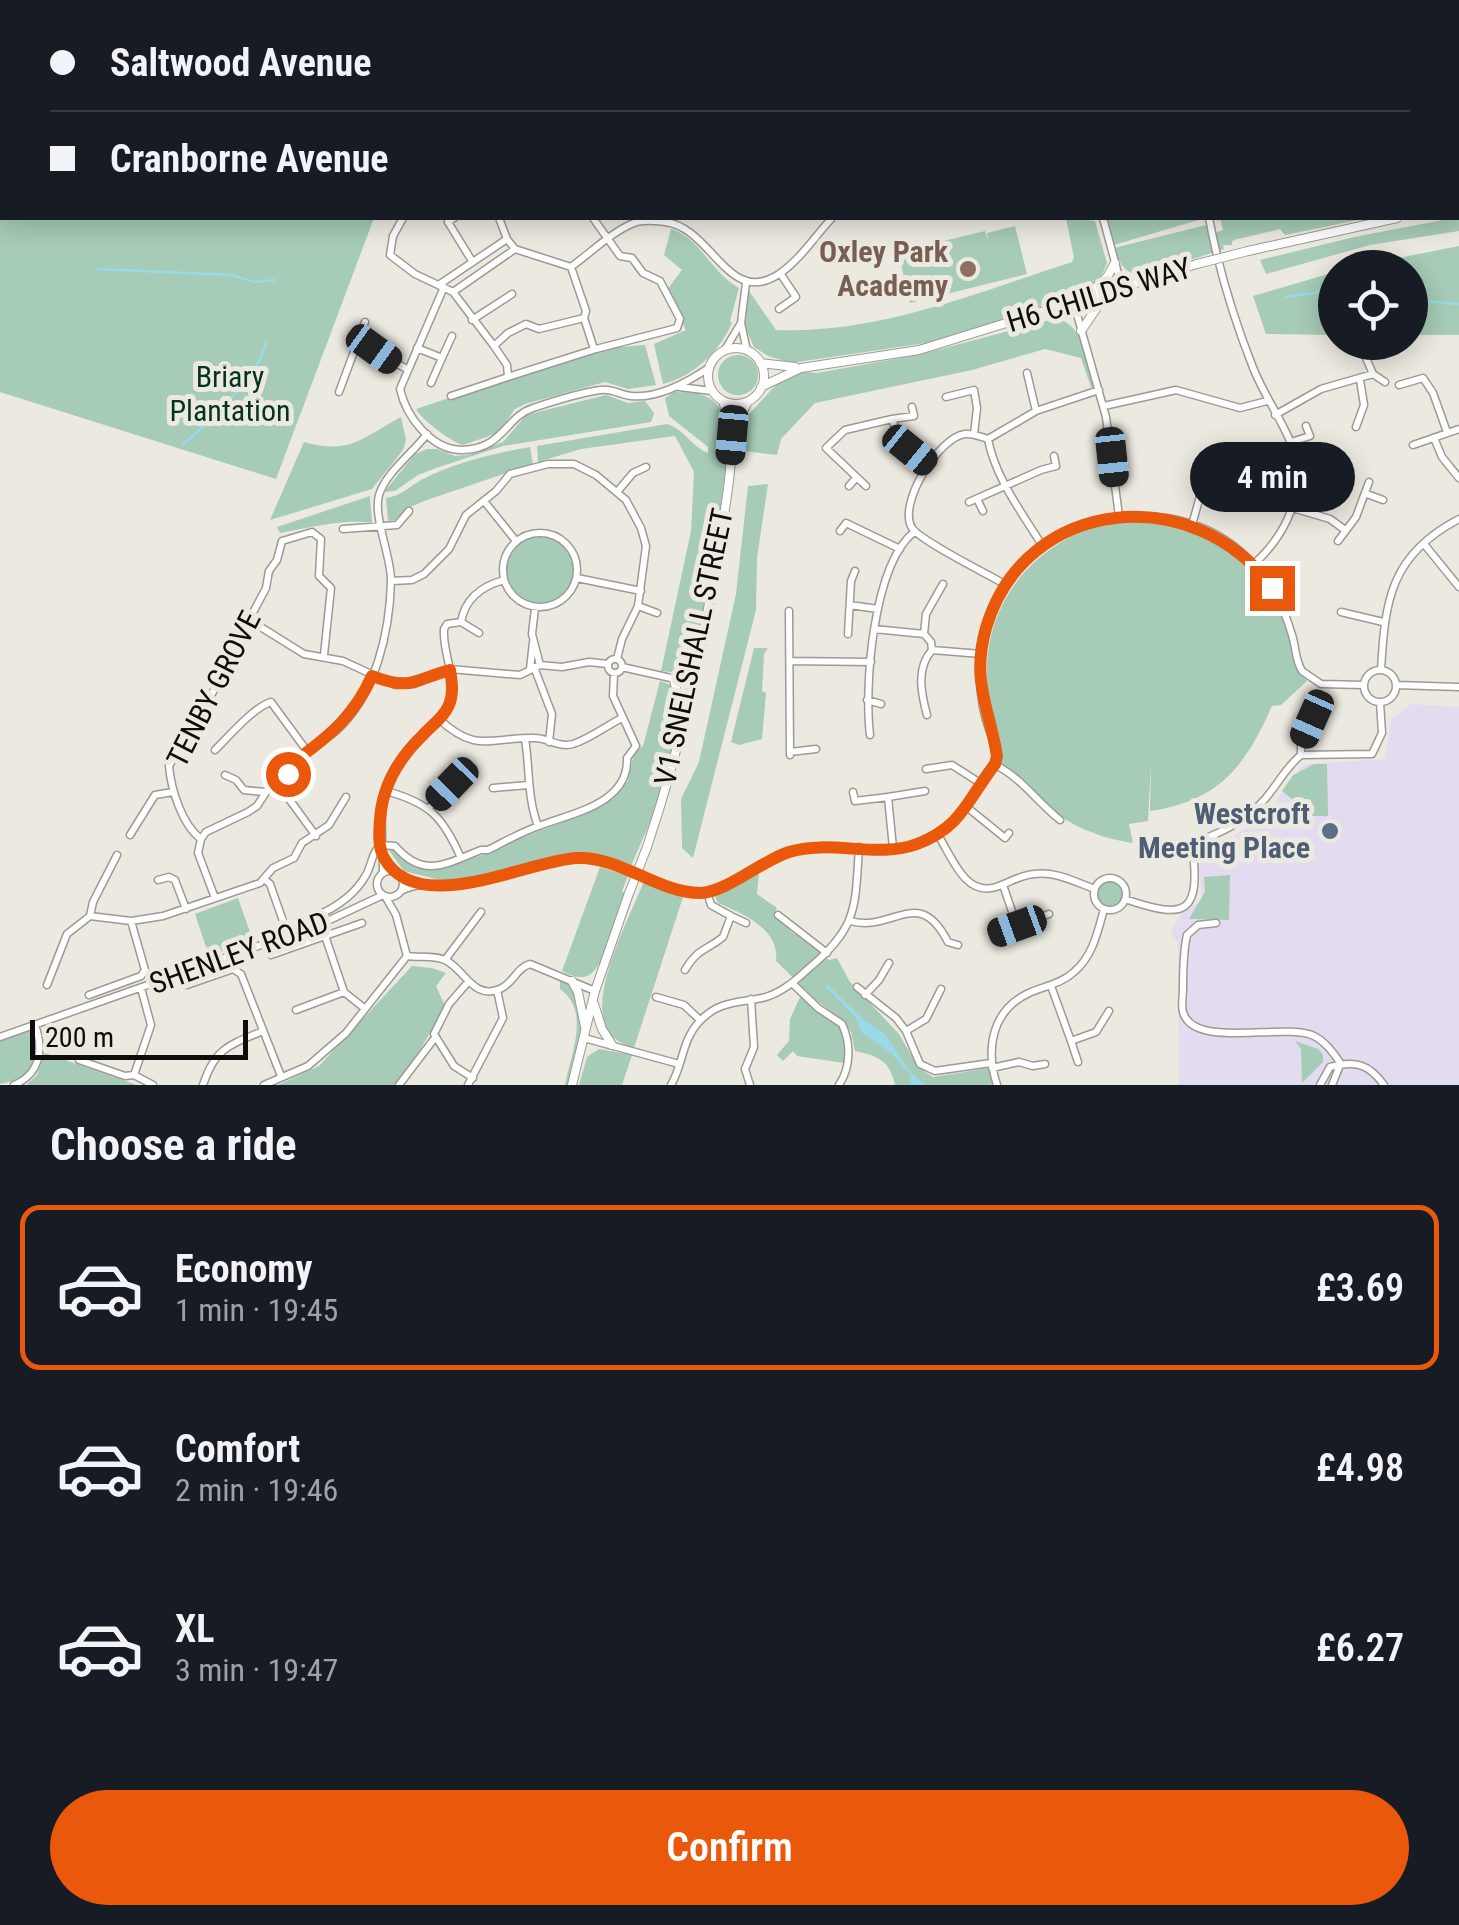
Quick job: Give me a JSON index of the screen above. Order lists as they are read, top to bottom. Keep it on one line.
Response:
{"streets":{"street":["H6 CHILDS WAY","V1 SNELSHALL STREET","TENBY GROVE","SHENLEY ROAD"]},"crossings":[["H6 CHILDS WAY","V1 SNELSHALL STREET"]],"parks":["Briary Plantation"],"places":["Oxley Park Academy","Westcroft Meeting Place"],"scale_bar":"200 m","page":{"banner":["Saltwood Avenue","Cranborne Avenue"],"bubble":"4 min","scale":"200 m","heading":"Choose a ride","list":[{"name":"Economy","note":"1 min · 19:45","value":"£3.69"},{"name":"Comfort","note":"2 min · 19:46","value":"£4.98"},{"name":"XL","note":"3 min · 19:47","value":"£6.27"}],"buttons":"Confirm"}}
